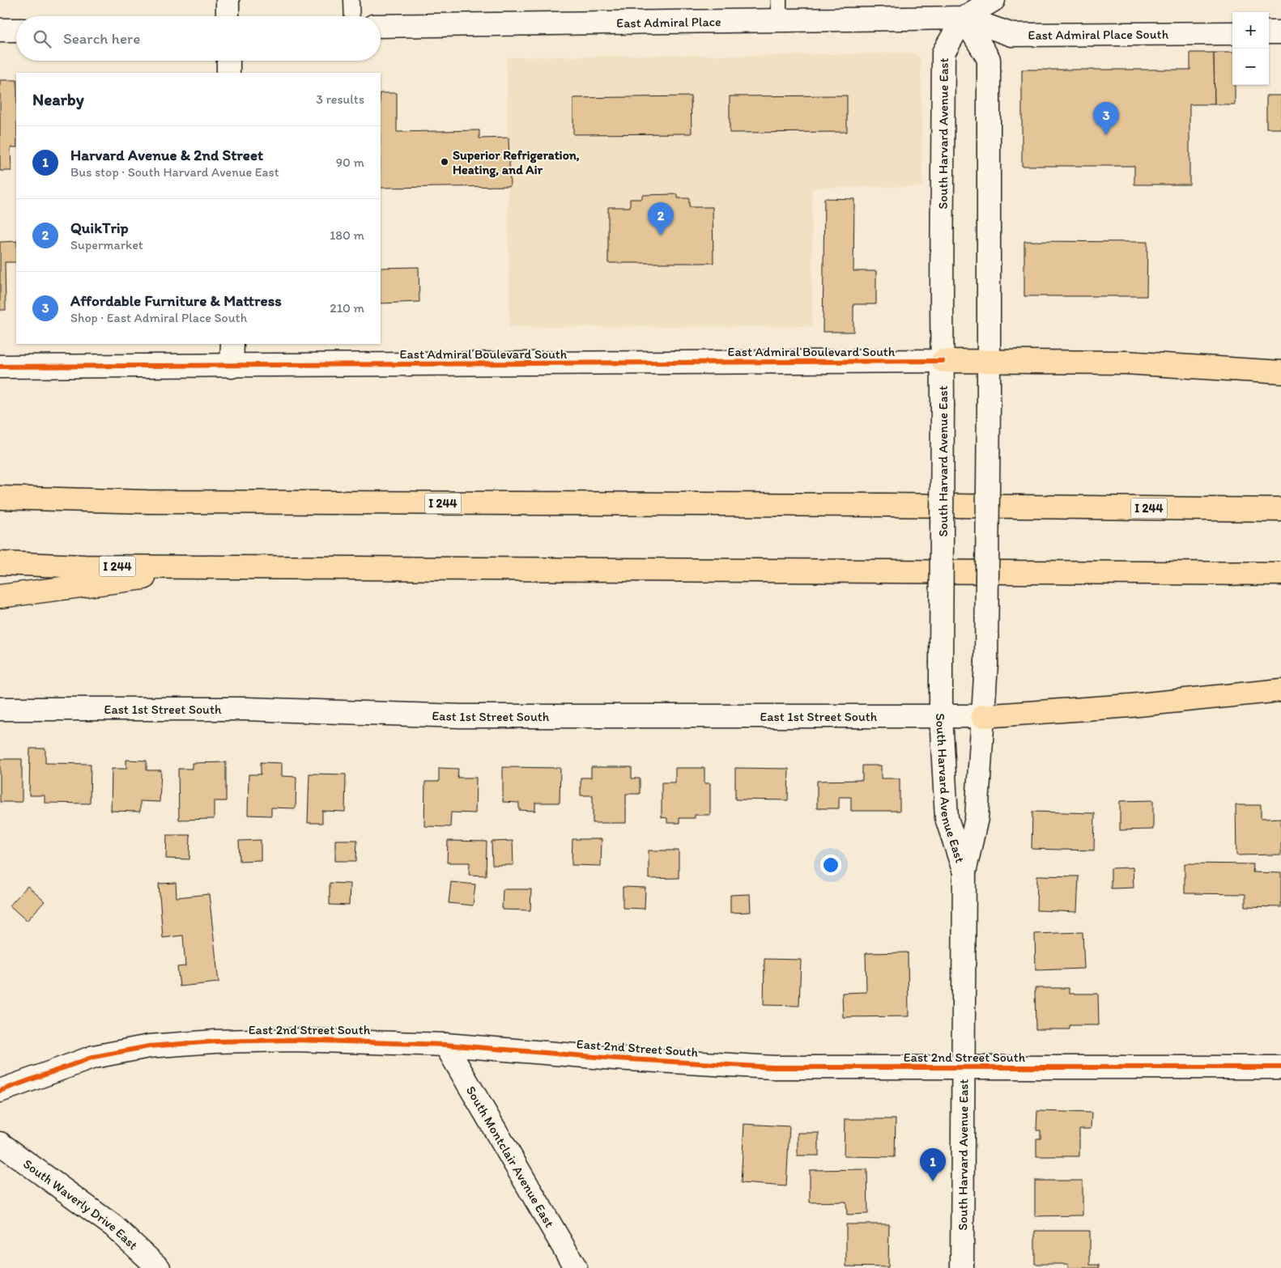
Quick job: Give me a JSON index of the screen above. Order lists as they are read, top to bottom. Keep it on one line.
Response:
{"streets":{"highway":["I 244"],"main road":["East Admiral Place","East Admiral Place South","South Harvard Avenue East","East Admiral Boulevard South","East 1st Street South","East 2nd Street South","South Montclair Avenue East","South Waverly Drive East"]},"crossings":[["East Admiral Place","East Admiral Place South"],["East Admiral Place","South Harvard Avenue East"],["East Admiral Place South","South Harvard Avenue East"],["South Harvard Avenue East","East Admiral Boulevard South"],["South Harvard Avenue East","East 1st Street South"],["South Harvard Avenue East","East 2nd Street South"],["East 2nd Street South","South Montclair Avenue East"]],"places":["Superior Refrigeration, Heating, and Air"],"page":{"map_buttons":["+","−"],"search":"Search here","heading":["Nearby","3 results"],"pins":["3","2","1"],"list":[{"mark":"1","name":"Harvard Avenue & 2nd Street","note":"Bus stop · South Harvard Avenue East","value":"90 m"},{"mark":"2","name":"QuikTrip","note":"Supermarket","value":"180 m"},{"mark":"3","name":"Affordable Furniture & Mattress","note":"Shop · East Admiral Place South","value":"210 m"}]}}
